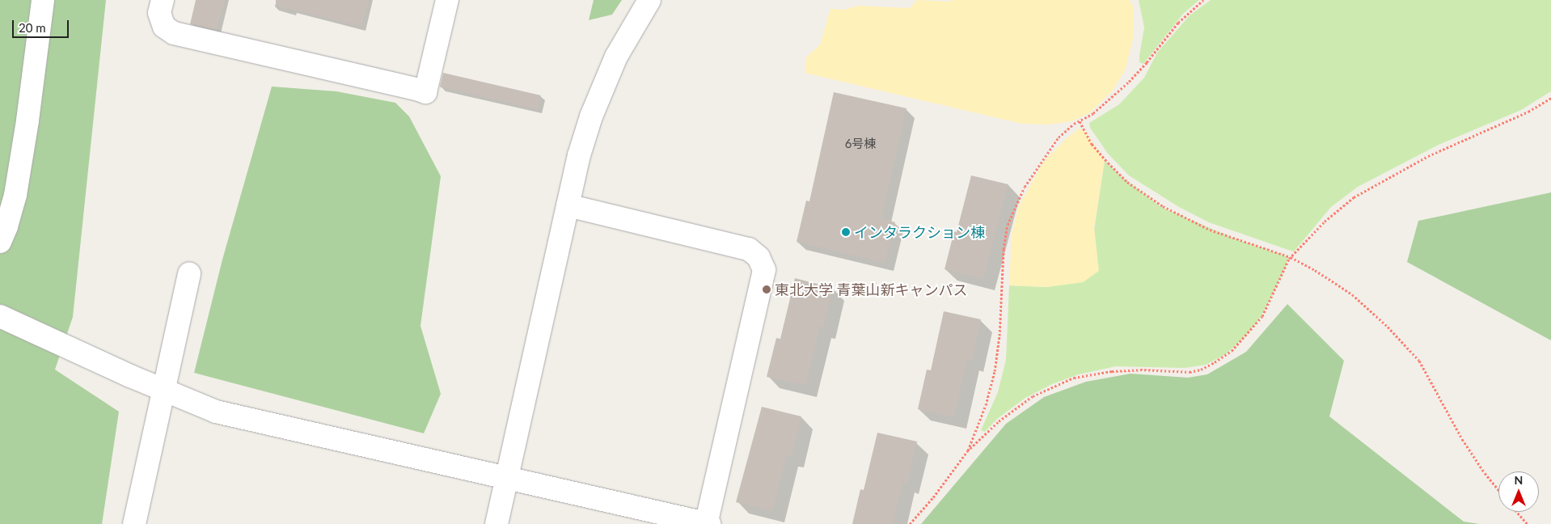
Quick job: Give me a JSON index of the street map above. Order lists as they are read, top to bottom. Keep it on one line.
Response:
{"places":["インタラクション棟","東北大学 青葉山新キャンパス"],"house_numbers":["6号棟"],"scale_bar":"20 m","north":"top"}
